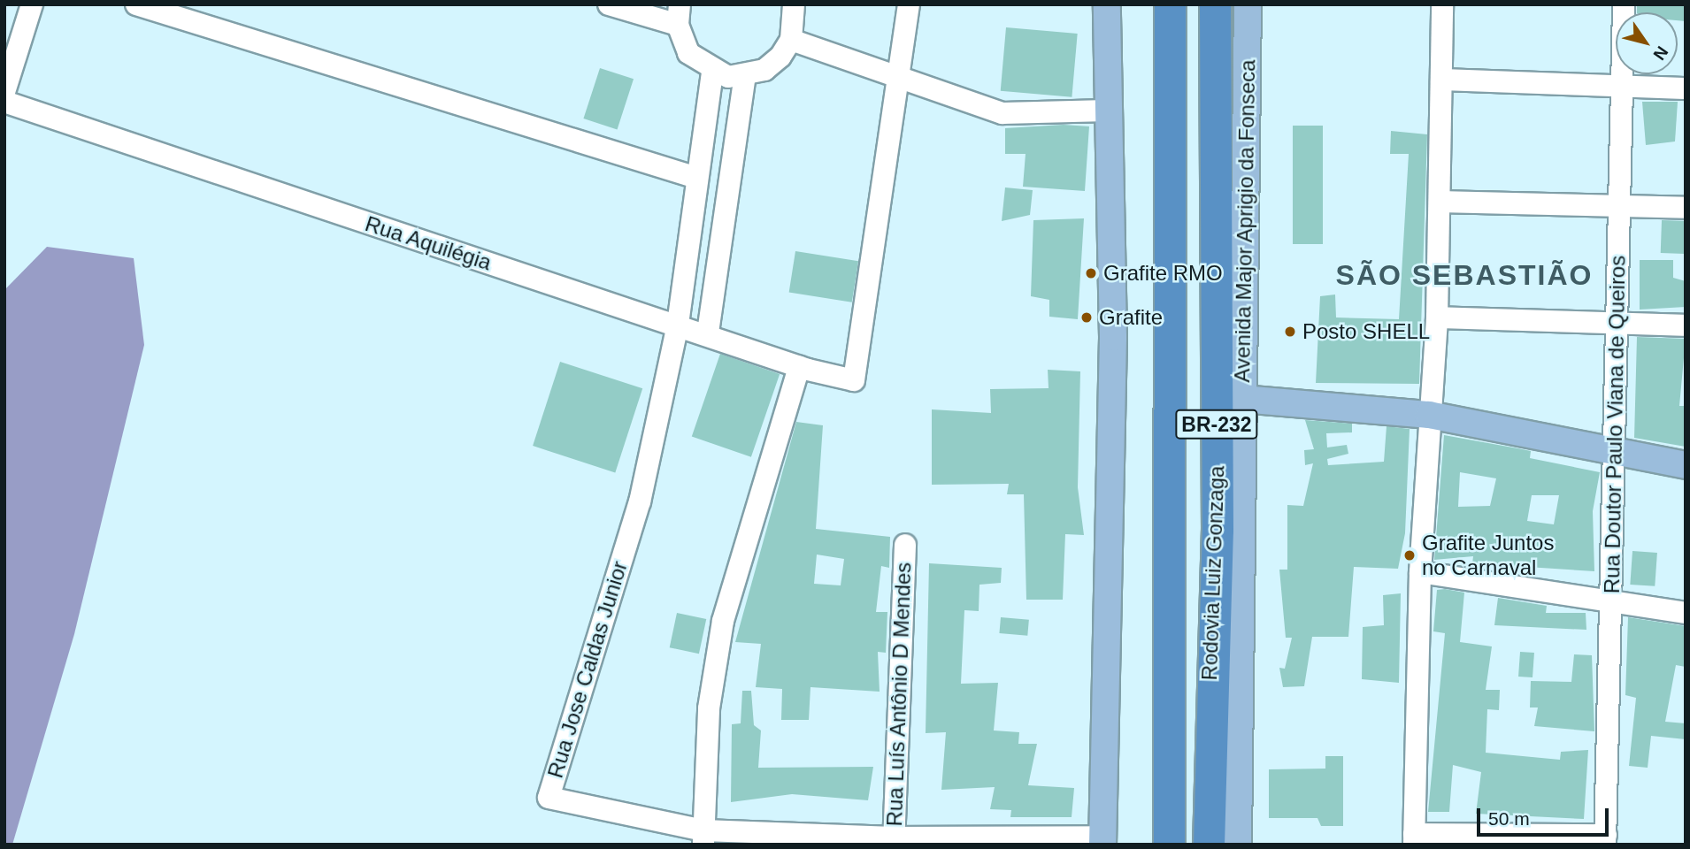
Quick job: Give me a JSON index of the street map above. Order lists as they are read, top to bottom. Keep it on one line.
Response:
{"streets":{"highway":["BR-232","Rodovia Luiz Gonzaga"],"main road":["Avenida Major Aprigio da Fonseca"],"street":["Rua Aquilégia","Rua Doutor Paulo Viana de Queiros","Rua Jose Caldas Junior","Rua Luís Antônio D Mendes"]},"crossings":[["Rua Aquilégia","Rua Jose Caldas Junior"],["Rua Jose Caldas Junior","Rua Luís Antônio D Mendes"]],"districts":["SÃO SEBASTIÃO"],"places":["Grafite RMO","Grafite","Posto SHELL","Grafite Juntos no Carnaval"],"scale_bar":"50 m","north":"bottom right"}
